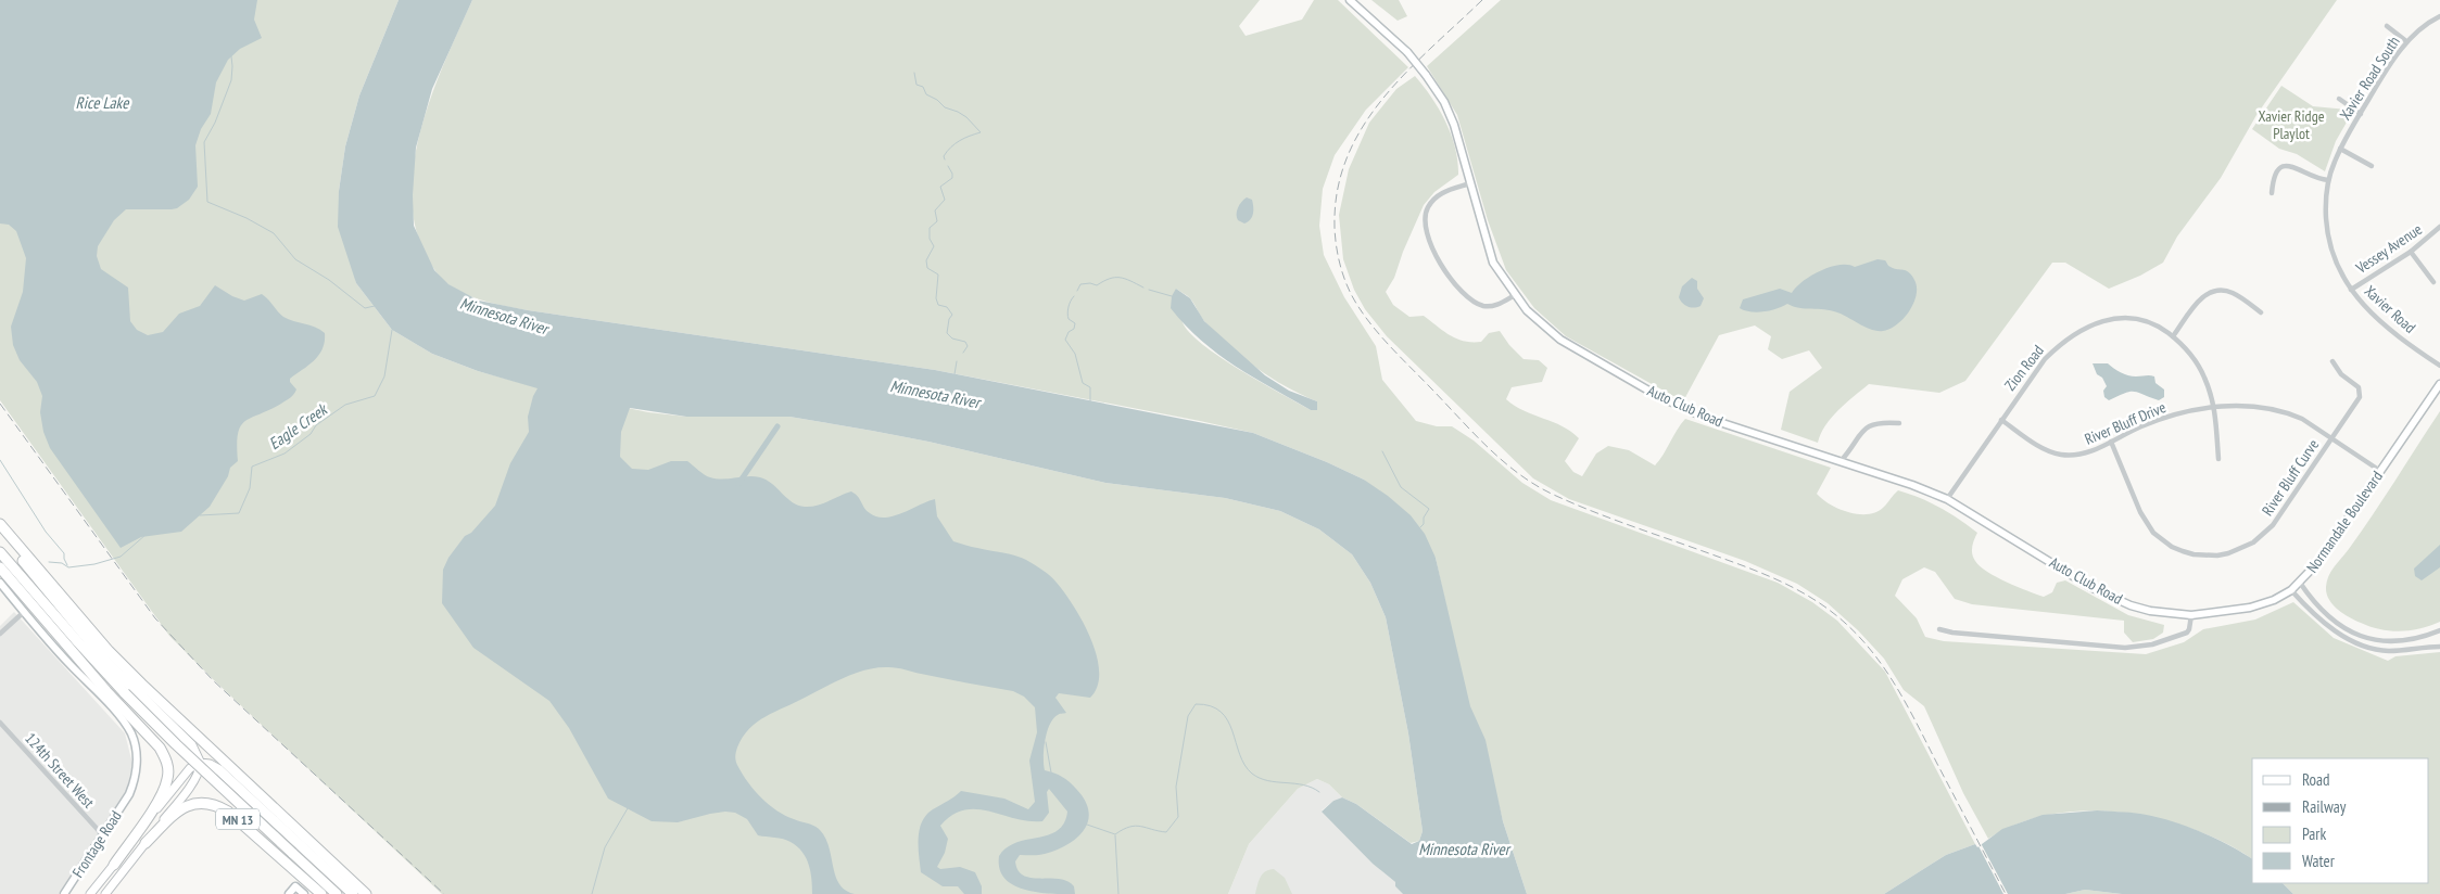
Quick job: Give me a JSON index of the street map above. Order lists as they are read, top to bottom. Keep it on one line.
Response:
{"streets":{"highway":["MN 13"],"street":["Xavier Road South","Vessey Avenue","Xavier Road","Zion Road","Auto Club Road","River Bluff Drive","River Bluff Curve","Normandale Boulevard","124th Street West","Frontage Road"]},"crossings":[["Xavier Road South","Vessey Avenue"],["Xavier Road South","Xavier Road"],["Vessey Avenue","Xavier Road"],["Zion Road","Auto Club Road"],["Zion Road","River Bluff Drive"],["Auto Club Road","Normandale Boulevard"],["River Bluff Drive","River Bluff Curve"],["River Bluff Drive","Normandale Boulevard"],["124th Street West","Frontage Road"]],"water":["Rice Lake","Minnesota River","Eagle Creek"],"parks":["Xavier Ridge Playlot"],"legend":["Road","Railway","Park","Water"]}
